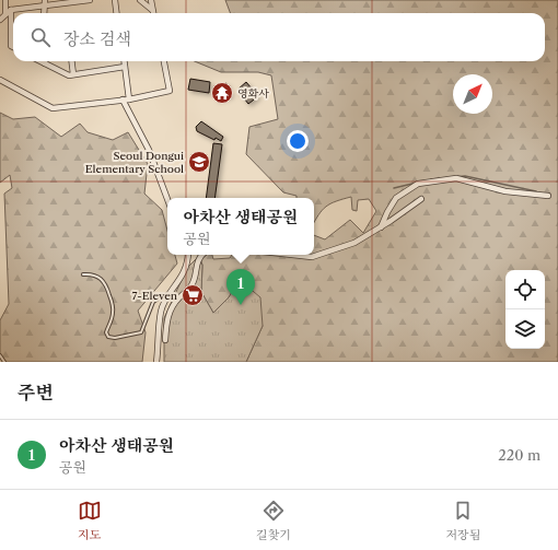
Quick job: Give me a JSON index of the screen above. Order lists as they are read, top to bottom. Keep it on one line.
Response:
{"places":{"temple":["영화사"],"school or university":["Seoul Dongui Elementary School"],"supermarket":["7-Eleven"]},"north":"top right","page":{"search":"장소 검색","popup":["아차산 생태공원","공원"],"pins":"1","heading":"주변","list":[{"mark":"1","name":"아차산 생태공원","note":"공원","value":"220 m"}],"nav":["지도","길찾기","저장됨"]}}
